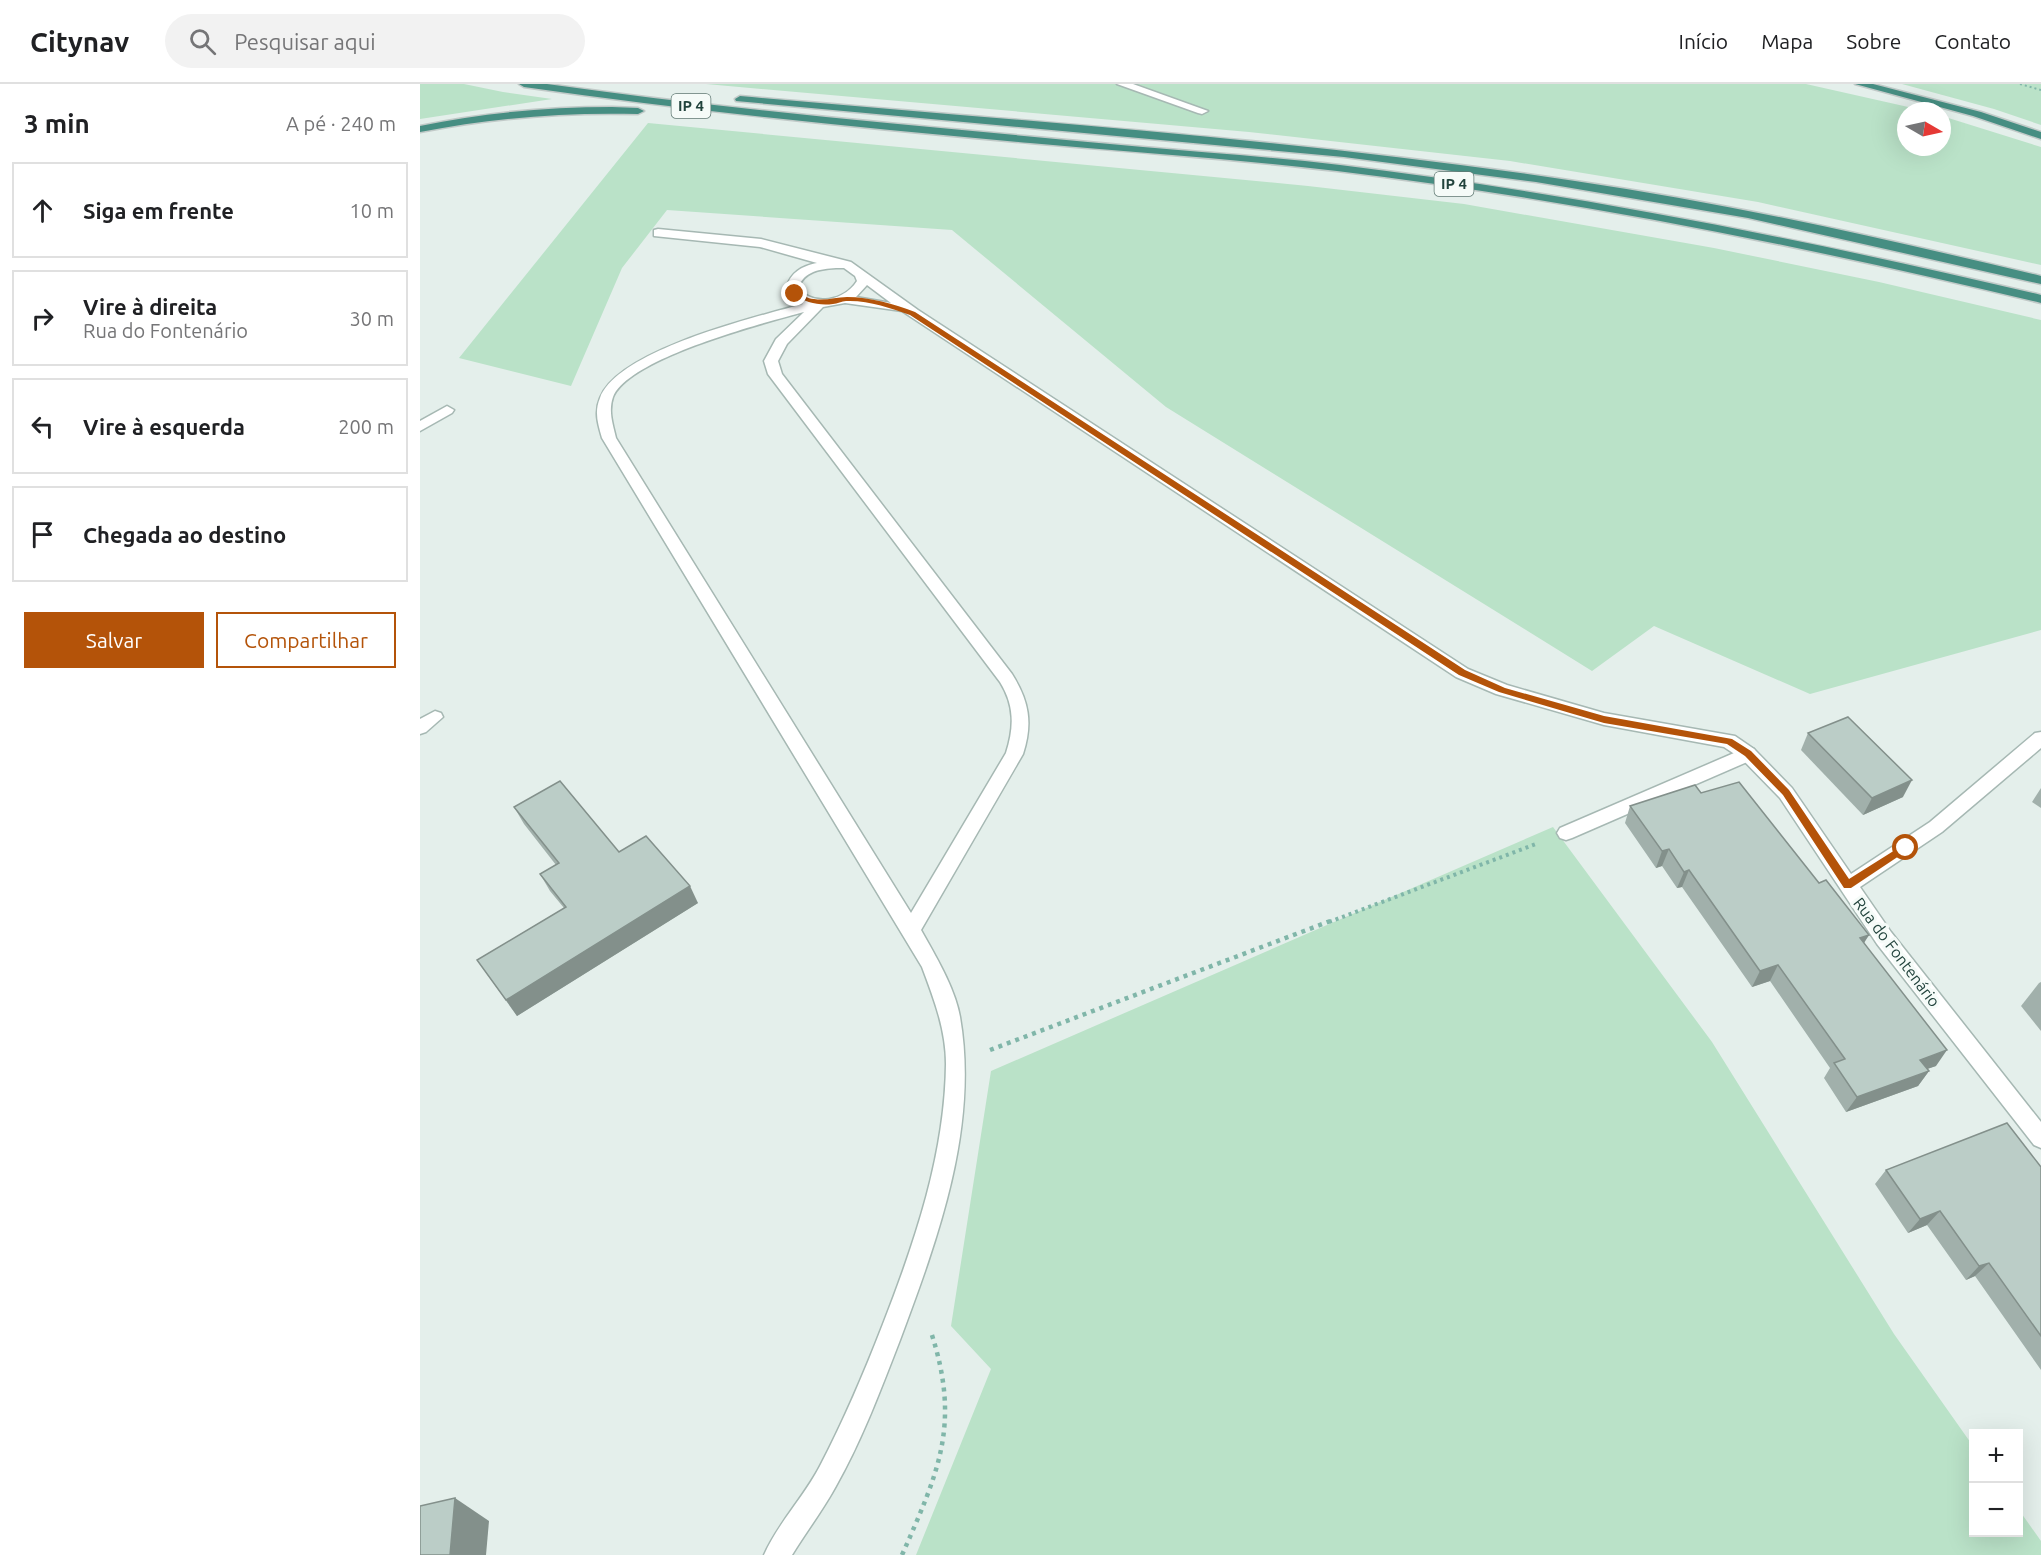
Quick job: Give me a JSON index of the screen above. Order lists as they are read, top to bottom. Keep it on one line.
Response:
{"streets":{"highway":["IP 4"],"street":["Rua do Fontenário"]},"north":"right","page":{"header":"Citynav","search":"Pesquisar aqui","nav":["Início","Mapa","Sobre","Contato"],"heading":["3 min","A pé · 240 m"],"list":[["Siga em frente","10 m"],["Vire à direita","Rua do Fontenário","30 m"],["Vire à esquerda","200 m"],"Chegada ao destino"],"buttons":["Salvar","Compartilhar"],"map_buttons":["+","−"]}}
